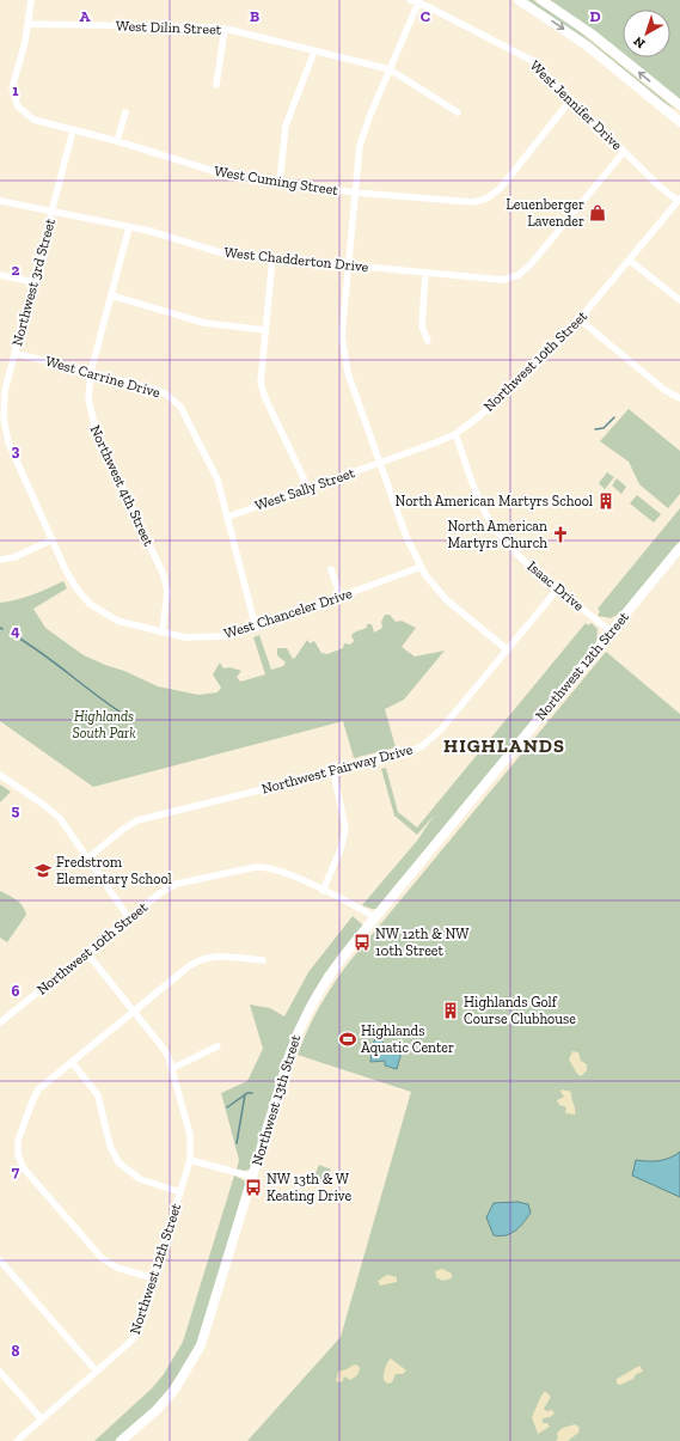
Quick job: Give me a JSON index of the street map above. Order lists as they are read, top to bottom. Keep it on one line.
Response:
{"streets":{"main road":["Northwest 12th Street","Northwest 13th Street"],"street":["West Dilin Street","West Jennifer Drive","West Cuming Street","West Chadderton Drive","Northwest 3rd Street","Northwest 10th Street","West Carrine Drive","Northwest 4th Street","West Sally Street","Isaac Drive","West Chanceler Drive","Northwest Fairway Drive"]},"crossings":[["West Dilin Street","West Cuming Street"],["West Jennifer Drive","West Cuming Street"],["West Jennifer Drive","West Chadderton Drive"],["West Jennifer Drive","Northwest 10th Street"],["West Cuming Street","Northwest 3rd Street"],["West Chadderton Drive","Northwest 3rd Street"],["West Chadderton Drive","Northwest 4th Street"],["Northwest 3rd Street","West Carrine Drive"],["Northwest 3rd Street","West Chanceler Drive"],["Northwest 10th Street","West Sally Street"],["Northwest 10th Street","Isaac Drive"],["Northwest 10th Street","Northwest 12th Street"],["Northwest 10th Street","Northwest 13th Street"],["West Carrine Drive","Northwest 4th Street"],["West Carrine Drive","West Sally Street"],["West Carrine Drive","West Chanceler Drive"],["Northwest 4th Street","West Chanceler Drive"],["Isaac Drive","Northwest 12th Street"],["Isaac Drive","Northwest Fairway Drive"],["Northwest 12th Street","Northwest 13th Street"]],"districts":["HIGHLANDS"],"parks":["Highlands South Park"],"places":{"shop":["Leuenberger Lavender"],"building":["North American Martyrs School","Highlands Golf Course Clubhouse"],"church":["North American Martyrs Church"],"school or university":["Fredstrom Elementary School"],"bus stop":["NW 12th & NW 10th Street","NW 13th & W Keating Drive"],"sports":["Highlands Aquatic Center"]},"north":"bottom left","grid":{"columns":["A","B","C","D"],"rows":["1","2","3","4","5","6","7","8"]}}
